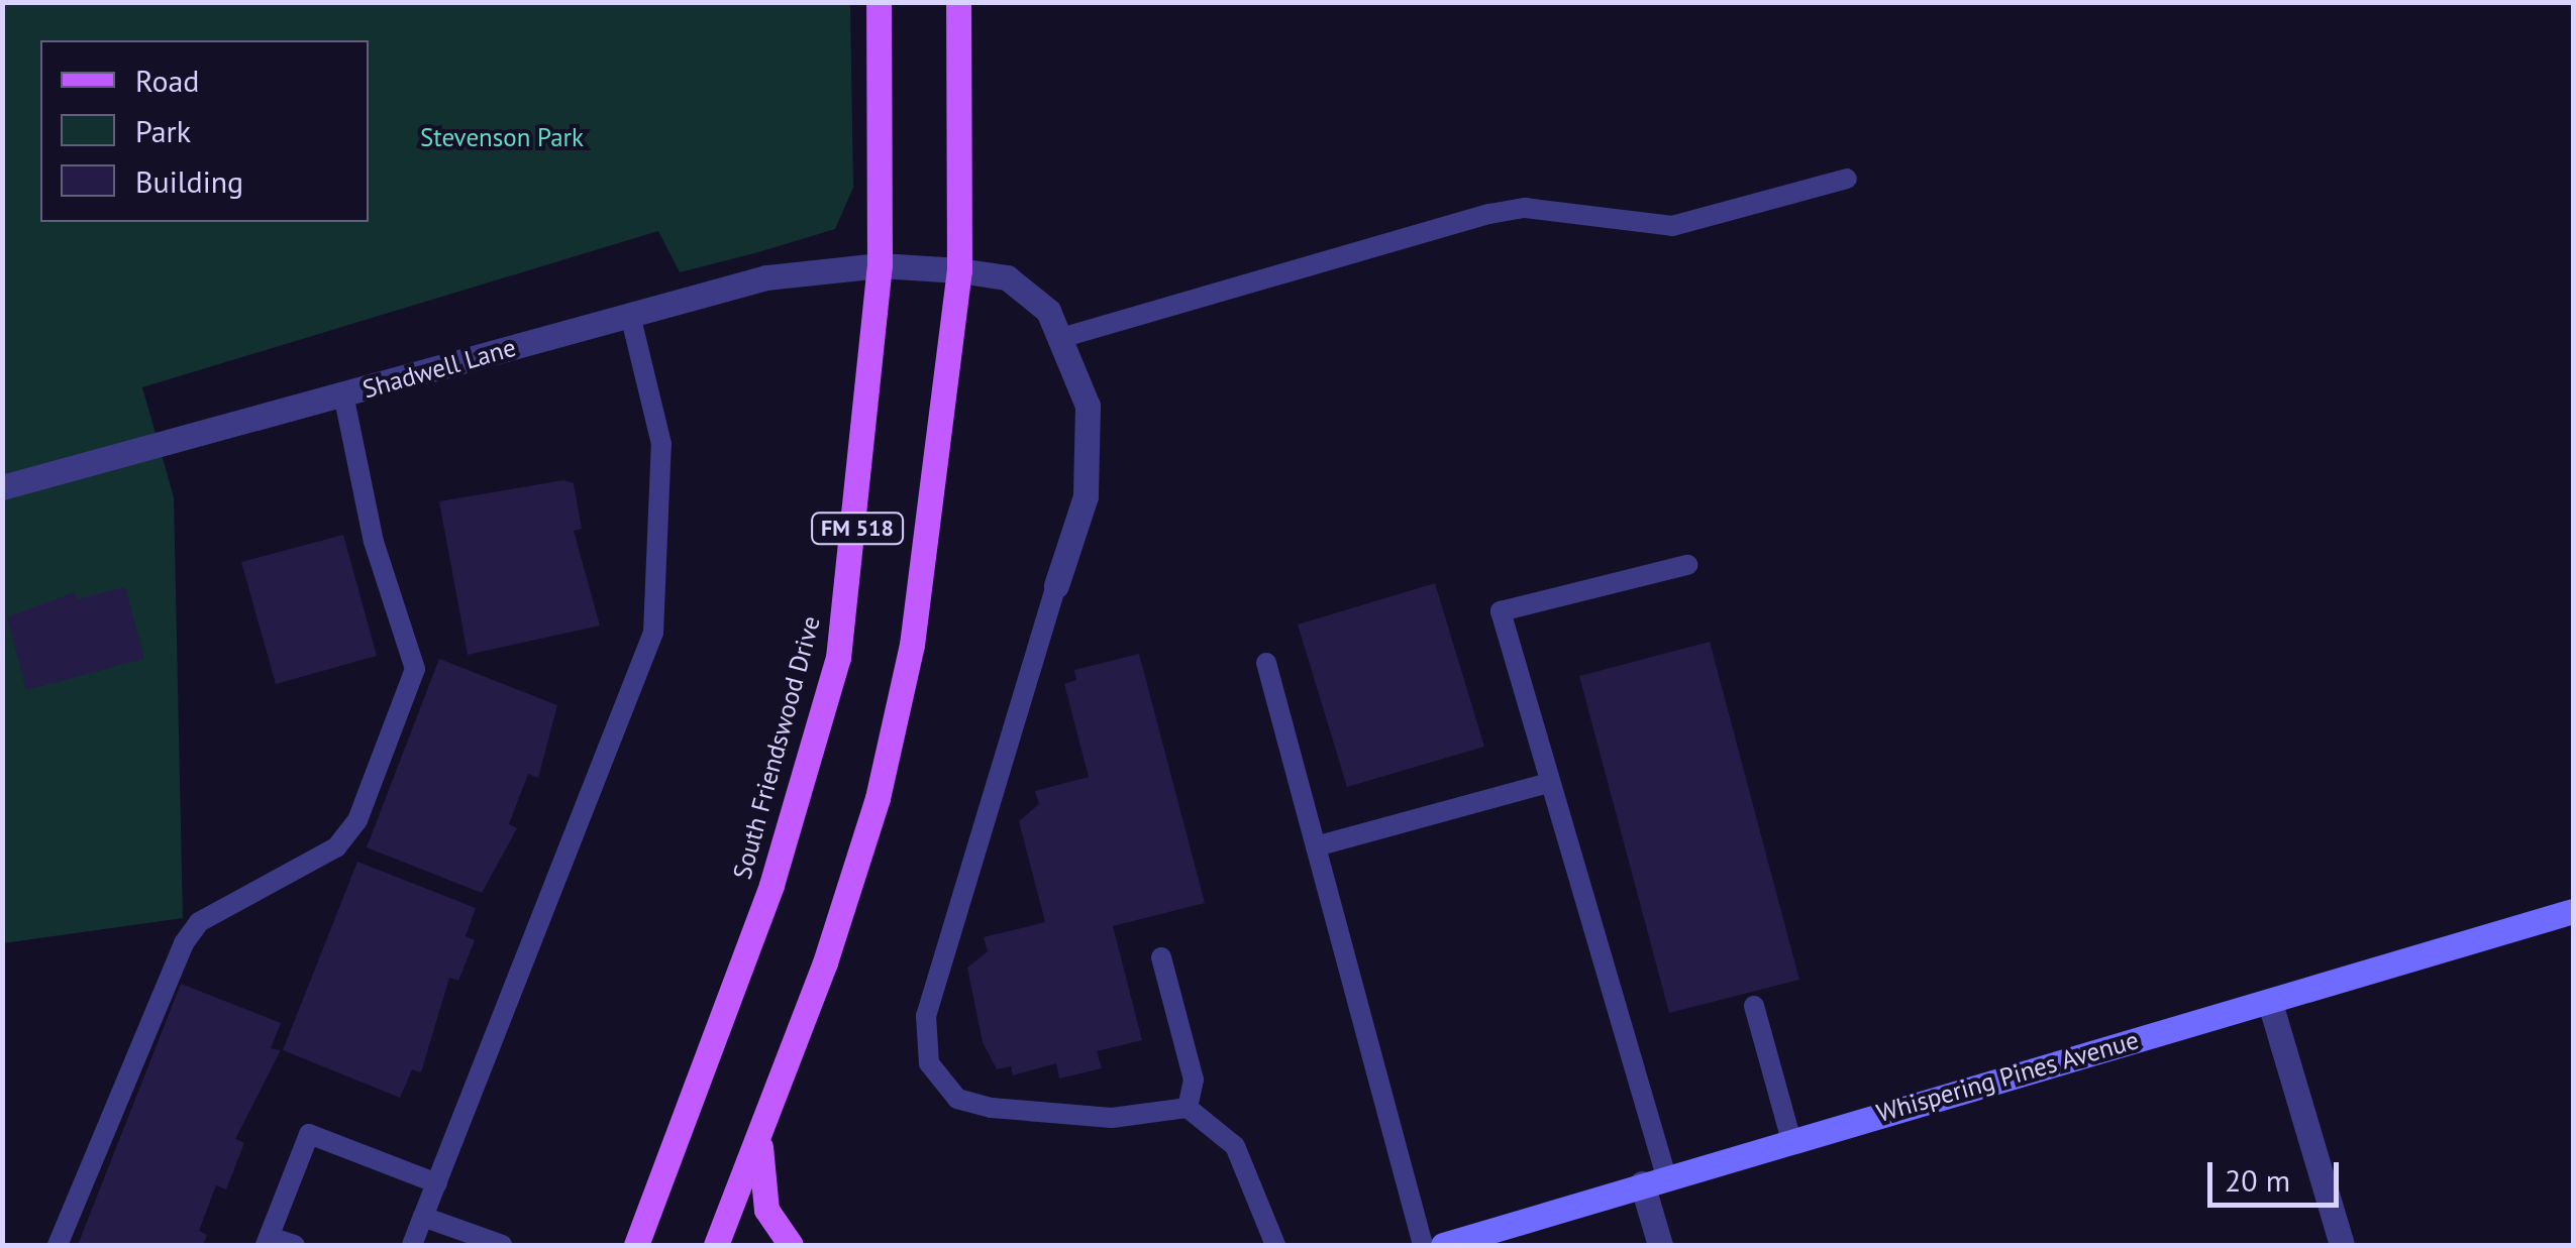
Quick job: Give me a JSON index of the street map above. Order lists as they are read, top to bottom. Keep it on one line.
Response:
{"streets":{"main road":["FM 518","South Friendswood Drive","Whispering Pines Avenue"],"street":["Shadwell Lane"]},"crossings":[["Shadwell Lane","FM 518"],["Shadwell Lane","South Friendswood Drive"]],"parks":["Stevenson Park"],"legend":["Road","Park","Building"],"scale_bar":"20 m"}
